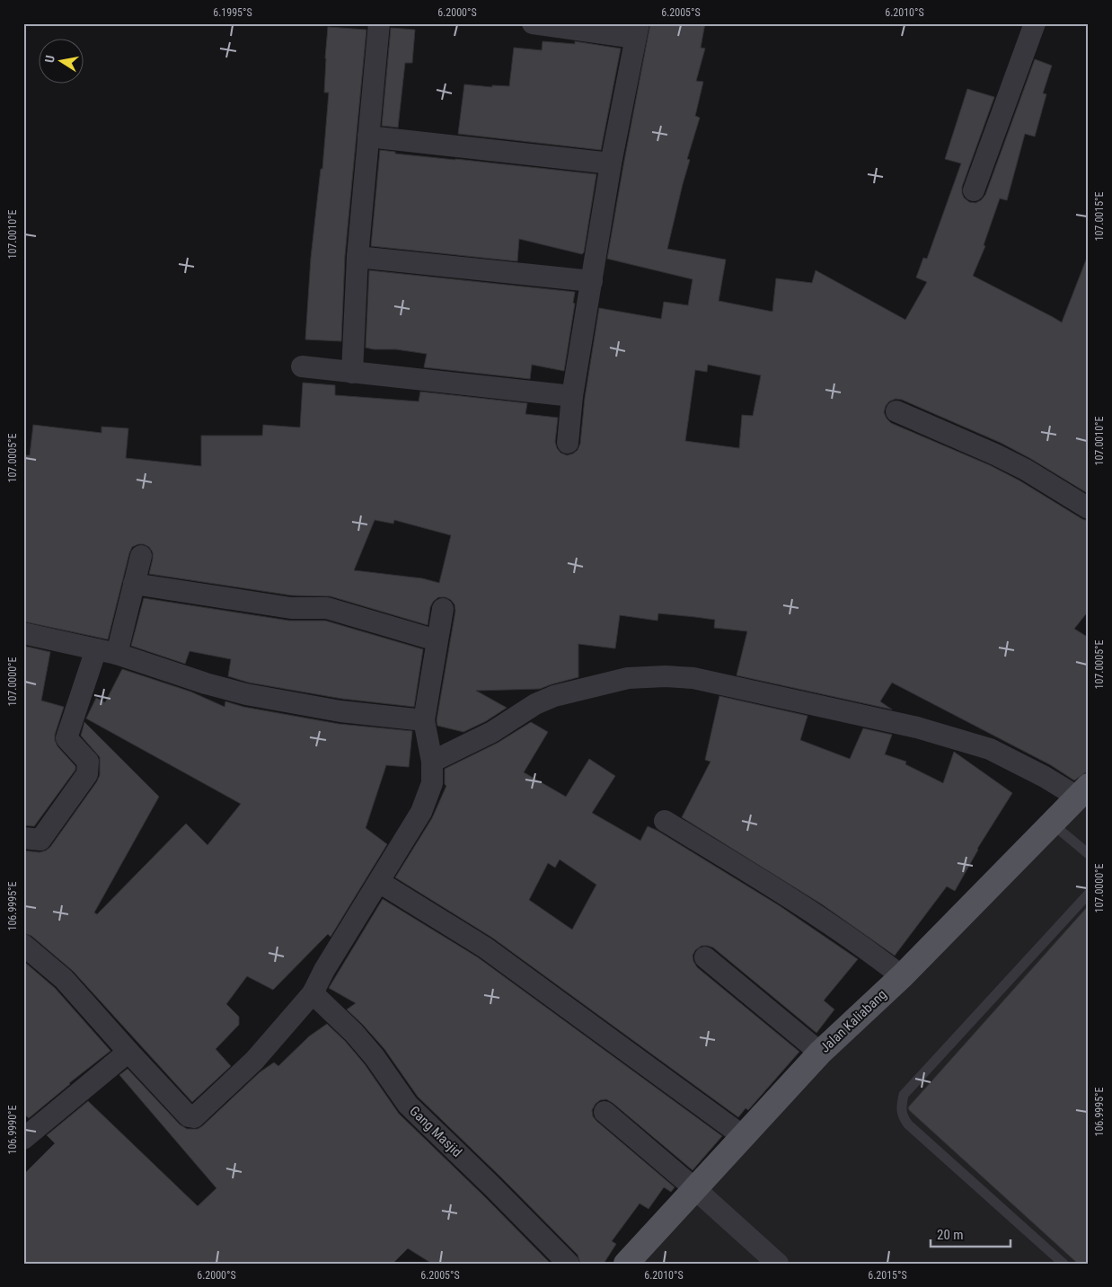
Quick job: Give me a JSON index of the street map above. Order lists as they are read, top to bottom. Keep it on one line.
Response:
{"streets":{"main road":["Jalan Kaliabang"],"street":["Gang Masjid"]},"scale_bar":"20 m","north":"left","coordinates":["6.1995°S","6.2000°S","6.2005°S","6.2010°S","107.0015°E","107.0010°E","107.0005°E","107.0000°E","106.9995°E","106.9990°E","6.2015°S"]}
